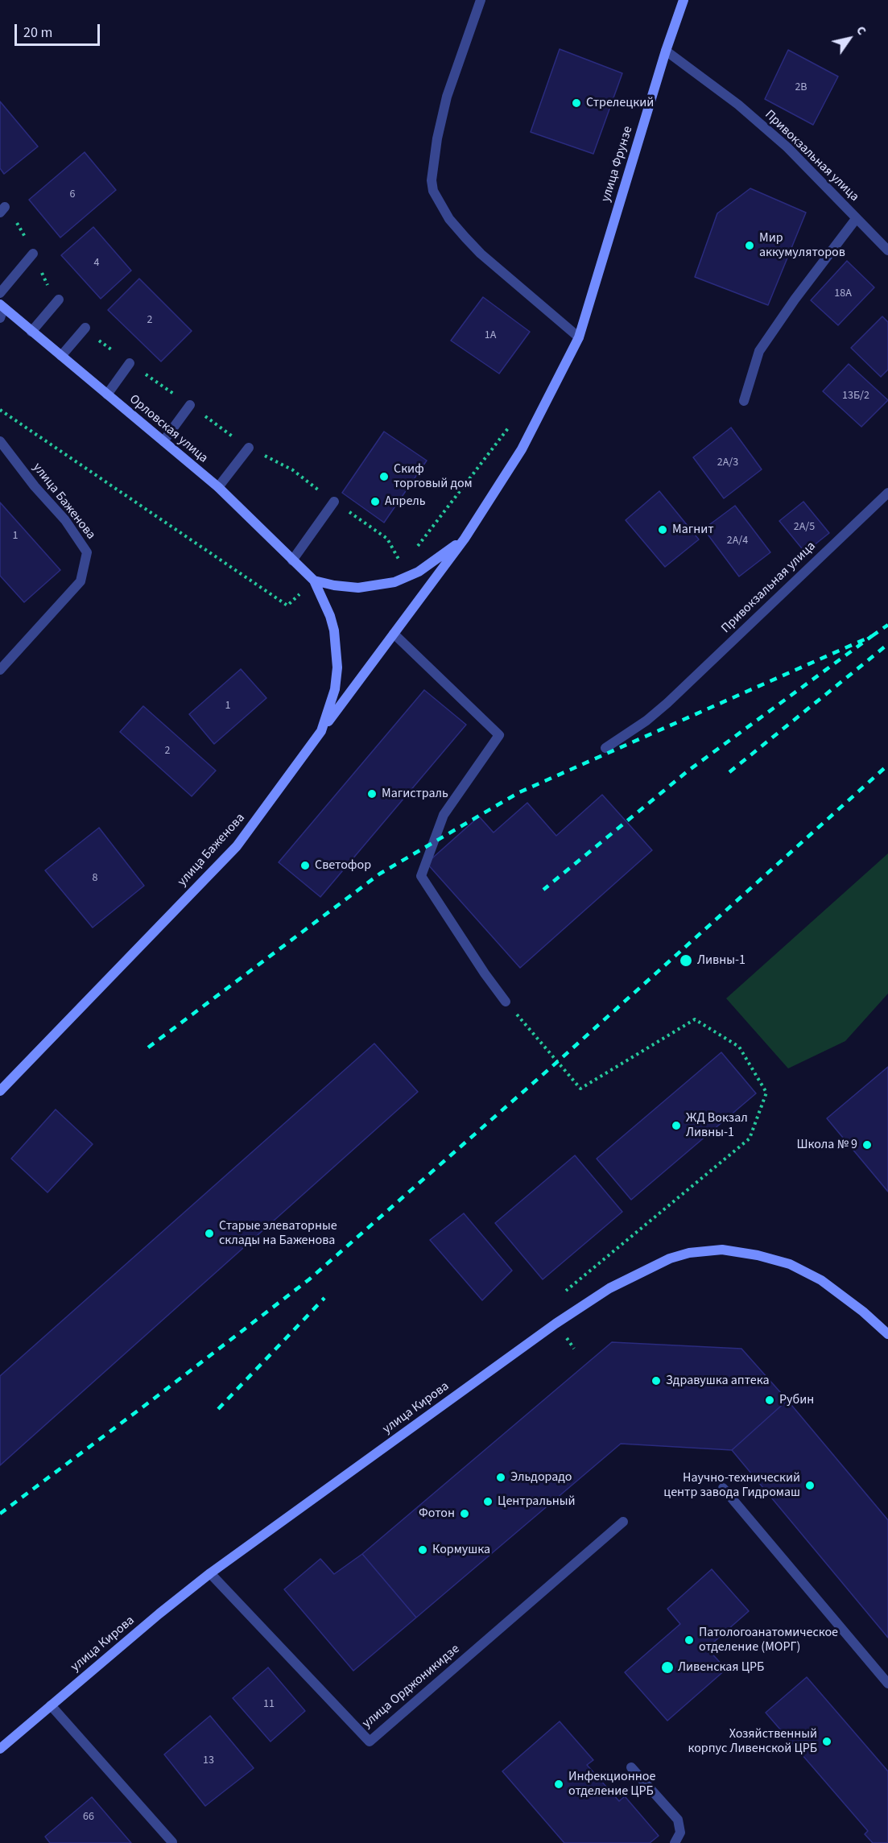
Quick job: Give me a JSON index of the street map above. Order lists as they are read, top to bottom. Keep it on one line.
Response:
{"streets":{"street":["Привокзальная улица","улица Фрунзе","Орловская улица","улица Баженова","улица Кирова","улица Орджоникидзе"]},"crossings":[["Привокзальная улица","улица Фрунзе"],["улица Фрунзе","улица Баженова"],["Орловская улица","улица Баженова"],["улица Кирова","улица Орджоникидзе"]],"places":["Стрелецкий","Мир аккумуляторов","Скиф торговый дом","Апрель","Магнит","Магистраль","Светофор","Ливны-1","ЖД Вокзал Ливны-1","Школа № 9","Старые элеваторные склады на Баженова","Здравушка аптека","Рубин","Эльдорадо","Научно-технический центр завода Гидромаш","Центральный","Фотон","Кормушка","Патологоанатомическое отделение (МОРГ)","Ливенская ЦРБ","Хозяйственный корпус Ливенской ЦРБ","Инфекционное отделение ЦРБ"],"house_numbers":["2В","6","4","18А","2","1А","13Б/2","2А/3","2А/5","1","2А/4","1","2","8","11","13","66"],"scale_bar":"20 m","north":"top right"}
